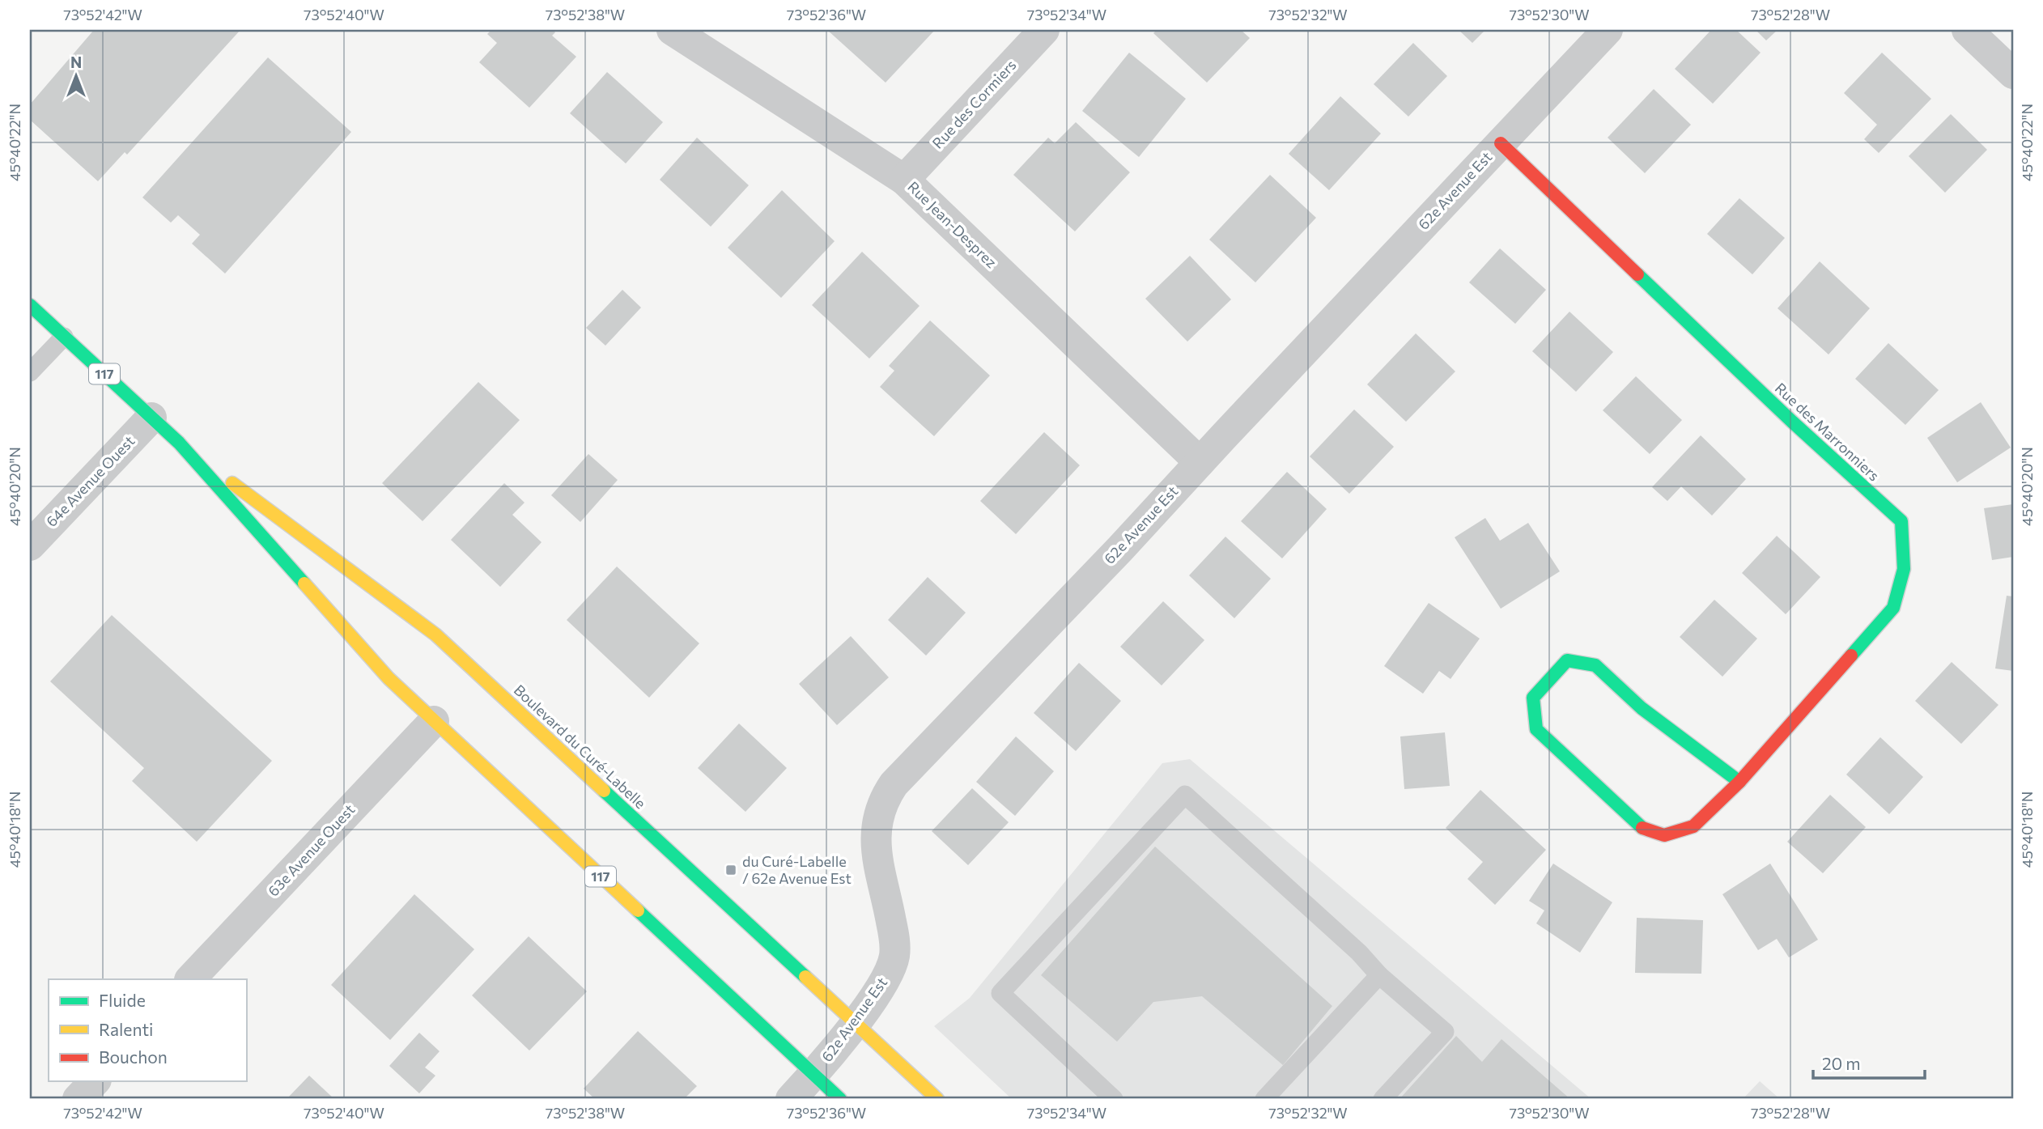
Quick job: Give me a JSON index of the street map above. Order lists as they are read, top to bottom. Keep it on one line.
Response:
{"streets":{"main road":["117","Rue des Marronniers","Boulevard du Curé-Labelle"],"street":["Rue des Cormiers","62e Avenue Est","Rue Jean-Desprez","64e Avenue Ouest","63e Avenue Ouest"]},"crossings":[["Rue des Cormiers","Rue Jean-Desprez"],["62e Avenue Est","Rue Jean-Desprez"],["62e Avenue Est","Rue des Marronniers"],["62e Avenue Est","Boulevard du Curé-Labelle"],["64e Avenue Ouest","Boulevard du Curé-Labelle"],["Boulevard du Curé-Labelle","63e Avenue Ouest"]],"places":{"transit":["du Curé-Labelle / 62e Avenue Est"]},"legend":["Fluide","Ralenti","Bouchon"],"scale_bar":"20 m","north":"top","coordinates":["73°52'42\"W","73°52'40\"W","73°52'38\"W","73°52'36\"W","73°52'34\"W","73°52'32\"W","73°52'30\"W","73°52'28\"W","45°40'22\"N","45°40'20\"N","45°40'18\"N"]}
